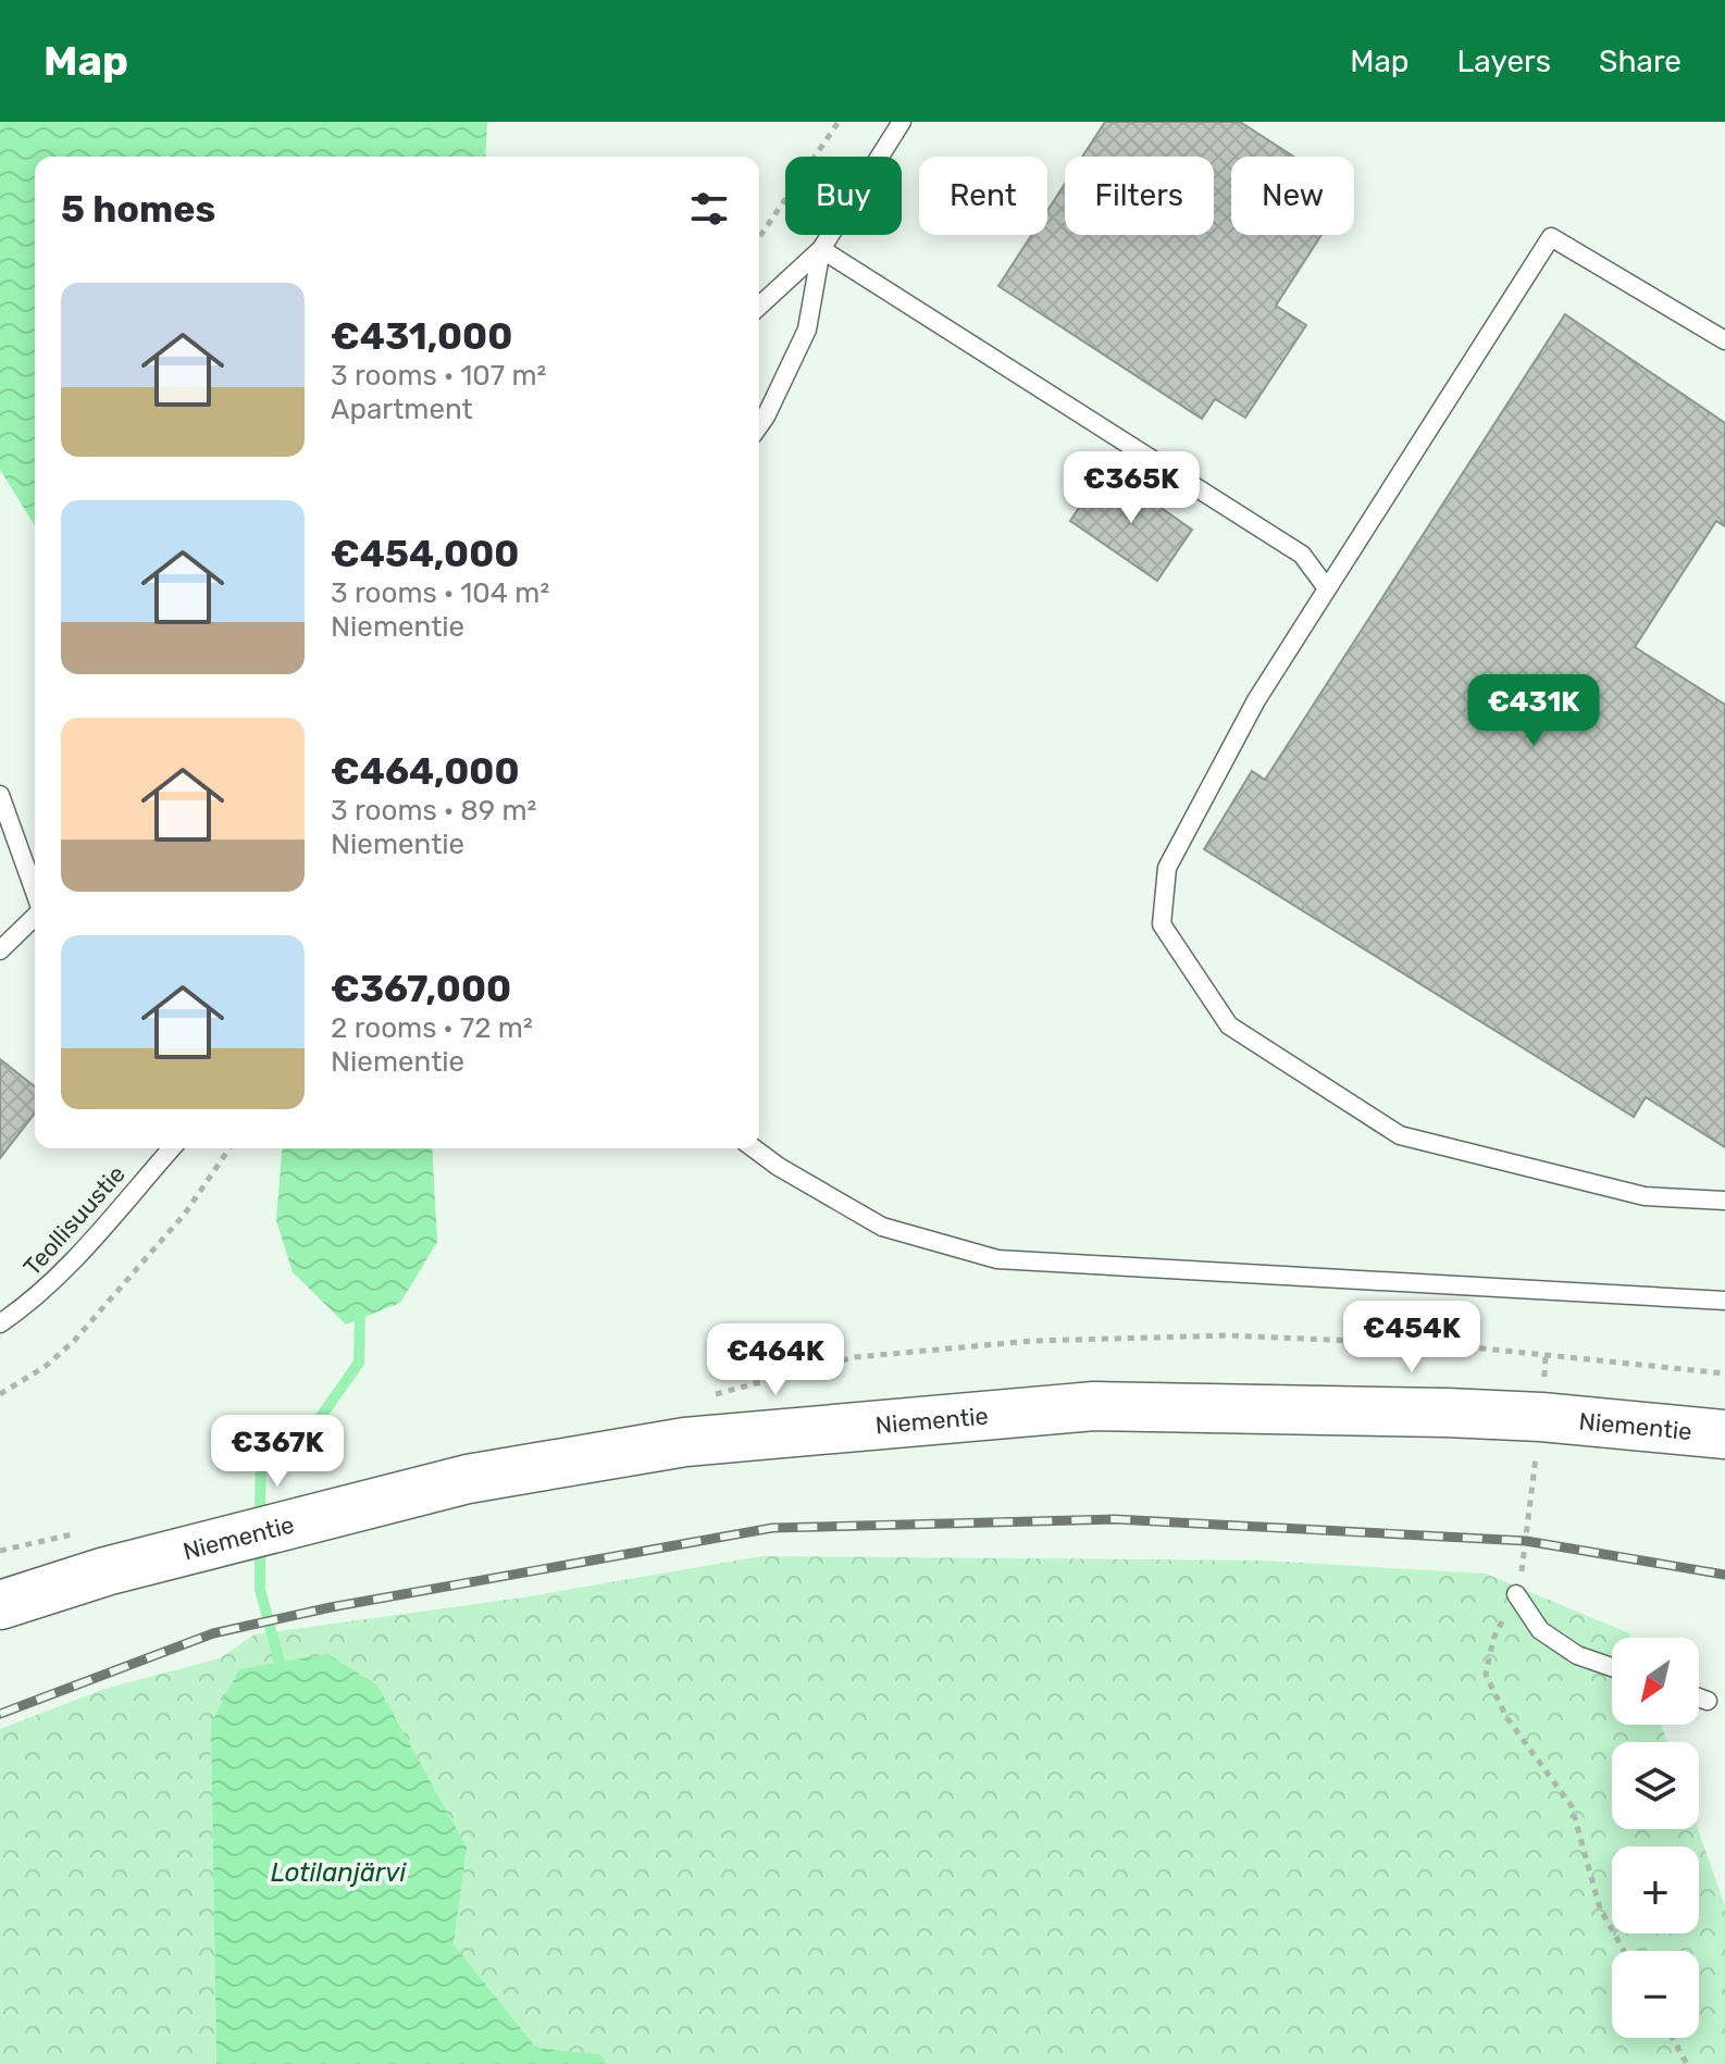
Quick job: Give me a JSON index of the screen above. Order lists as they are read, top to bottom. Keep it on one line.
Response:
{"streets":{"main road":["Niementie"],"lane":["Teollisuustie"]},"water":["Lotilanjärvi"],"north":"bottom left","page":{"header":"Map","nav":["Map","Layers","Share"],"chip":["Buy","Rent","Filters","New"],"heading":"5 homes","list":[{"name":"€431,000","note":"3 rooms · 107 m² · Apartment"},{"name":"€454,000","note":"3 rooms · 104 m² · Niementie"},{"name":"€464,000","note":"3 rooms · 89 m² · Niementie"},{"name":"€367,000","note":"2 rooms · 72 m² · Niementie"}],"price":["€365K","€431K","€454K","€464K","€367K"],"map_buttons":["+","−"]}}
